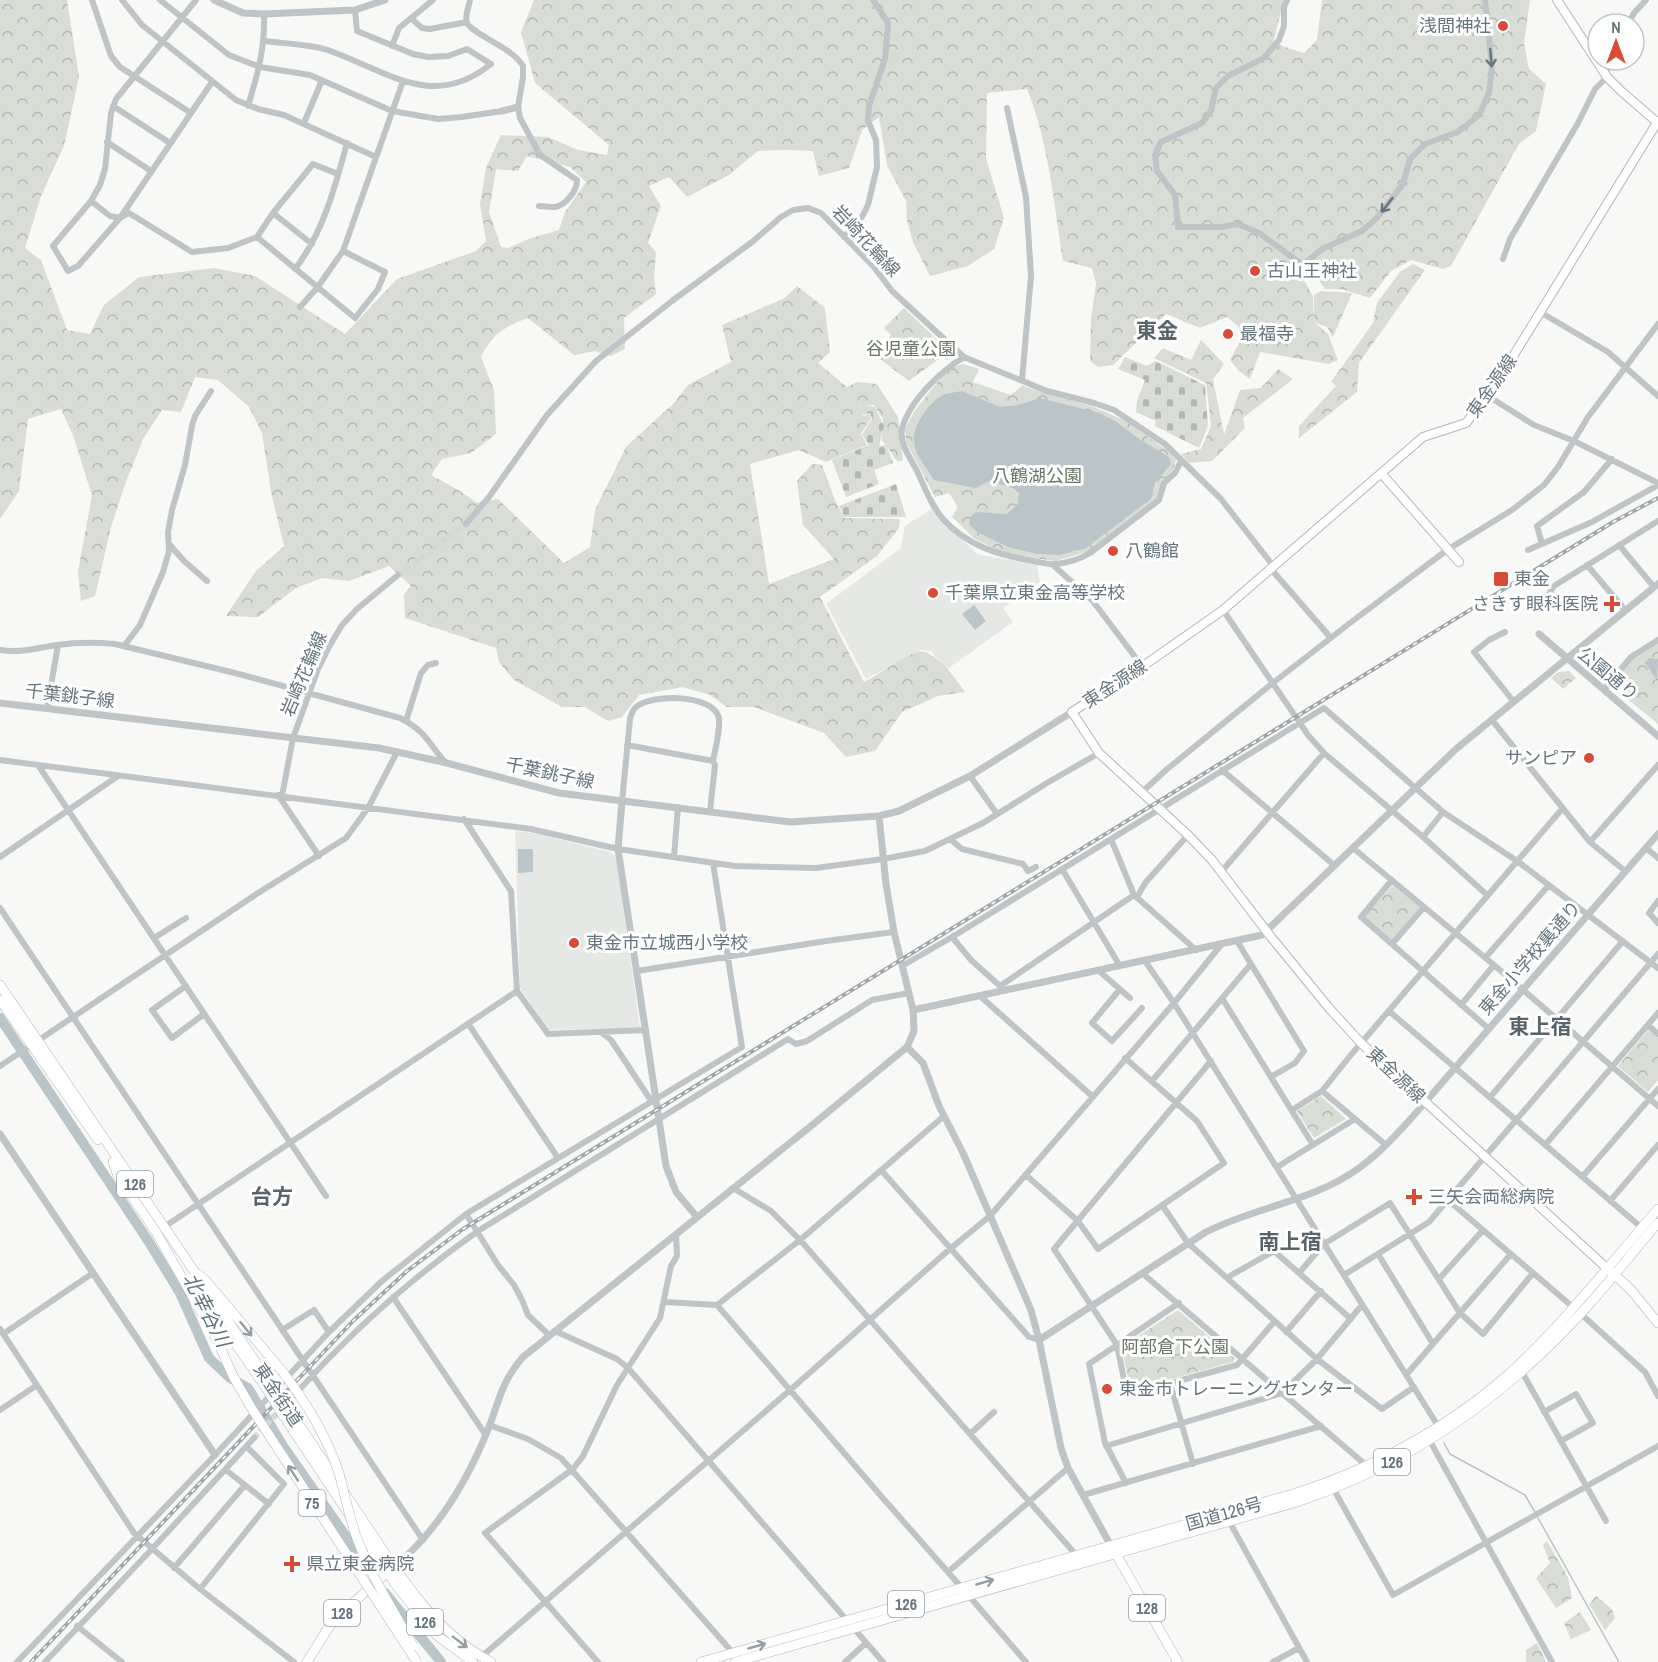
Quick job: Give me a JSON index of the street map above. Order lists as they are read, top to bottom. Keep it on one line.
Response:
{"streets":{"main road":["東金源線","126","東金街道","75","国道126号","128"],"street":["岩崎花輪線","公園通り","千葉銚子線","東金小学校裏通り"]},"crossings":[["岩崎花輪線","東金源線"],["岩崎花輪線","千葉銚子線"],["東金源線","千葉銚子線"],["東金源線","東金小学校裏通り"],["東金源線","国道126号"],["126","東金街道"],["126","128"],["東金街道","75"],["東金街道","128"],["国道126号","128"]],"districts":["東金","東上宿","台方","南上宿"],"water":["北幸谷川"],"parks":["谷児童公園","八鶴湖公園","阿部倉下公園"],"places":{"other":["浅間神社","古山王神社","最福寺","八鶴館","千葉県立東金高等学校","サンピア","東金市立城西小学校","東金市トレーニングセンター"],"transit":["東金"],"health":["さきす眼科医院","三矢会両総病院","県立東金病院"]},"north":"top"}
